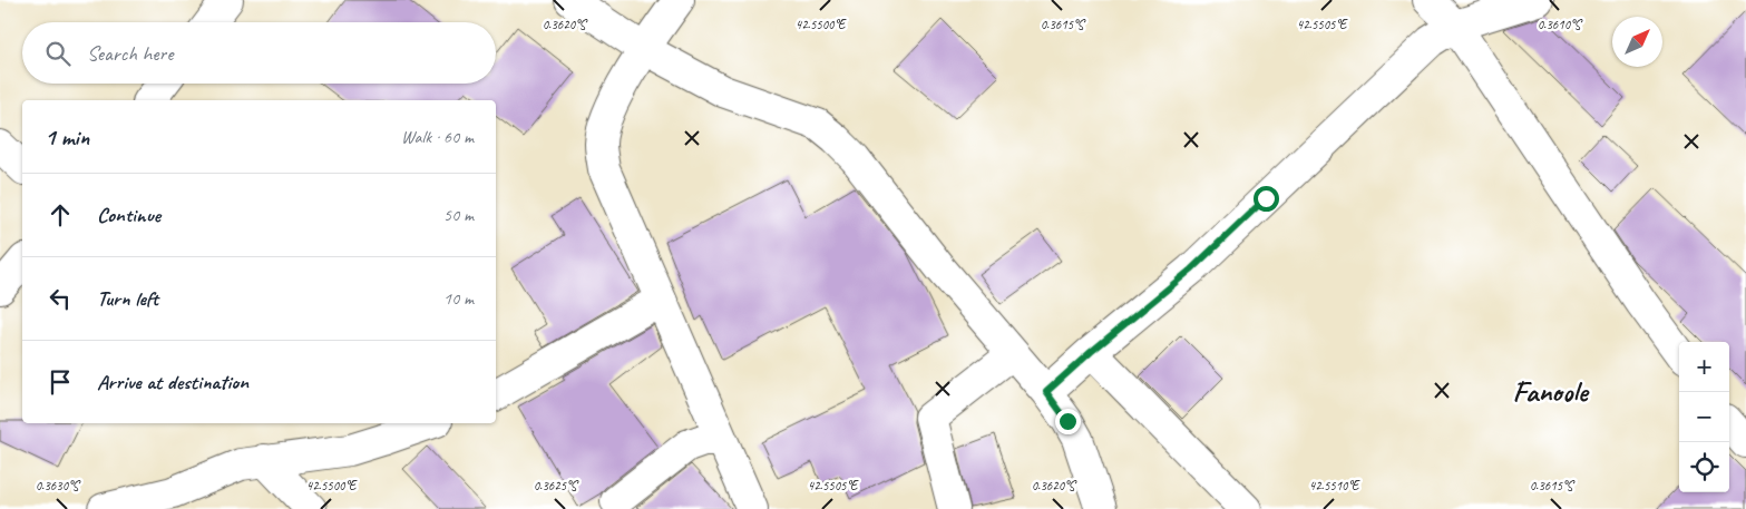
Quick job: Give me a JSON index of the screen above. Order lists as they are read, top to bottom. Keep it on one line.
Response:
{"districts":["Fanoole"],"north":"top right","page":{"search":"Search here","heading":["1 min","Walk · 60 m"],"list":[["Continue","50 m"],["Turn left","10 m"],"Arrive at destination"],"map_buttons":["+","−"]},"coordinates":["0.3620°S","42.5500°E","0.3615°S","42.5505°E","0.3610°S","0.3630°S","0.3625°S","42.5510°E"]}
